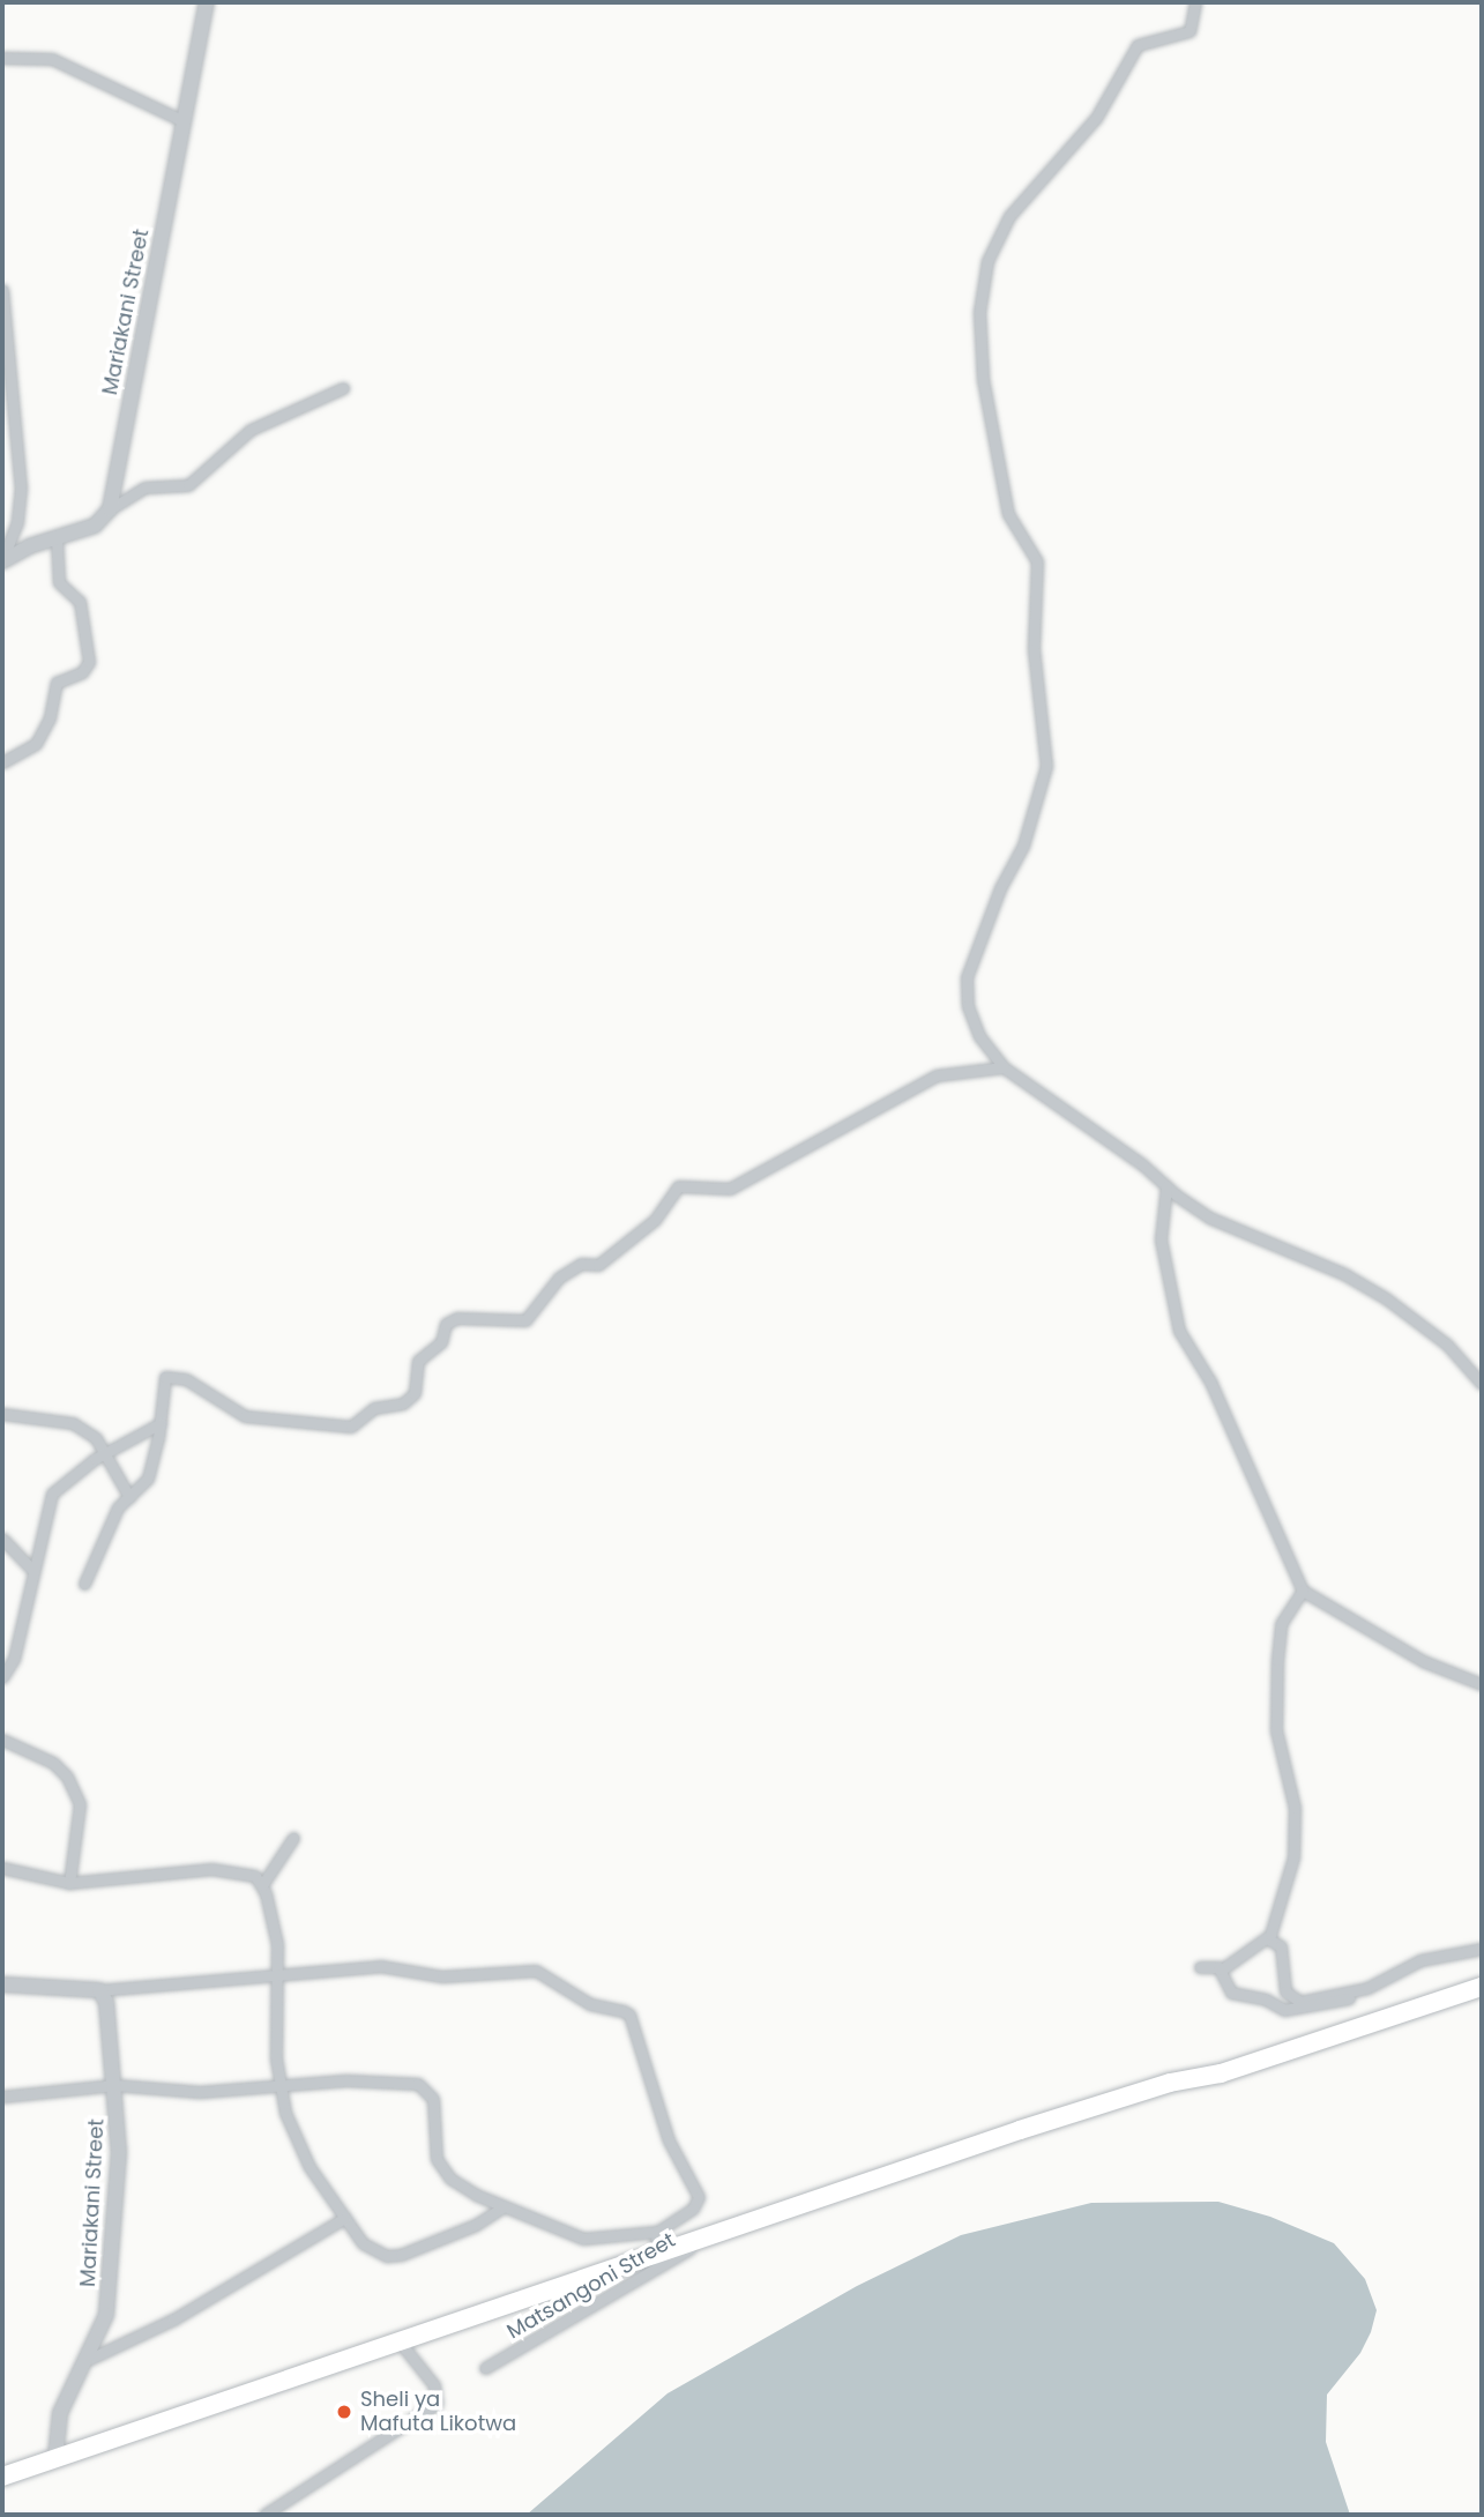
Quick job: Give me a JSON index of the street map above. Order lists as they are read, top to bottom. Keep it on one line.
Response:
{"streets":{"street":["Mariakani Street","Matsangoni Street"]},"places":["Sheli ya Mafuta Likotwa"]}
